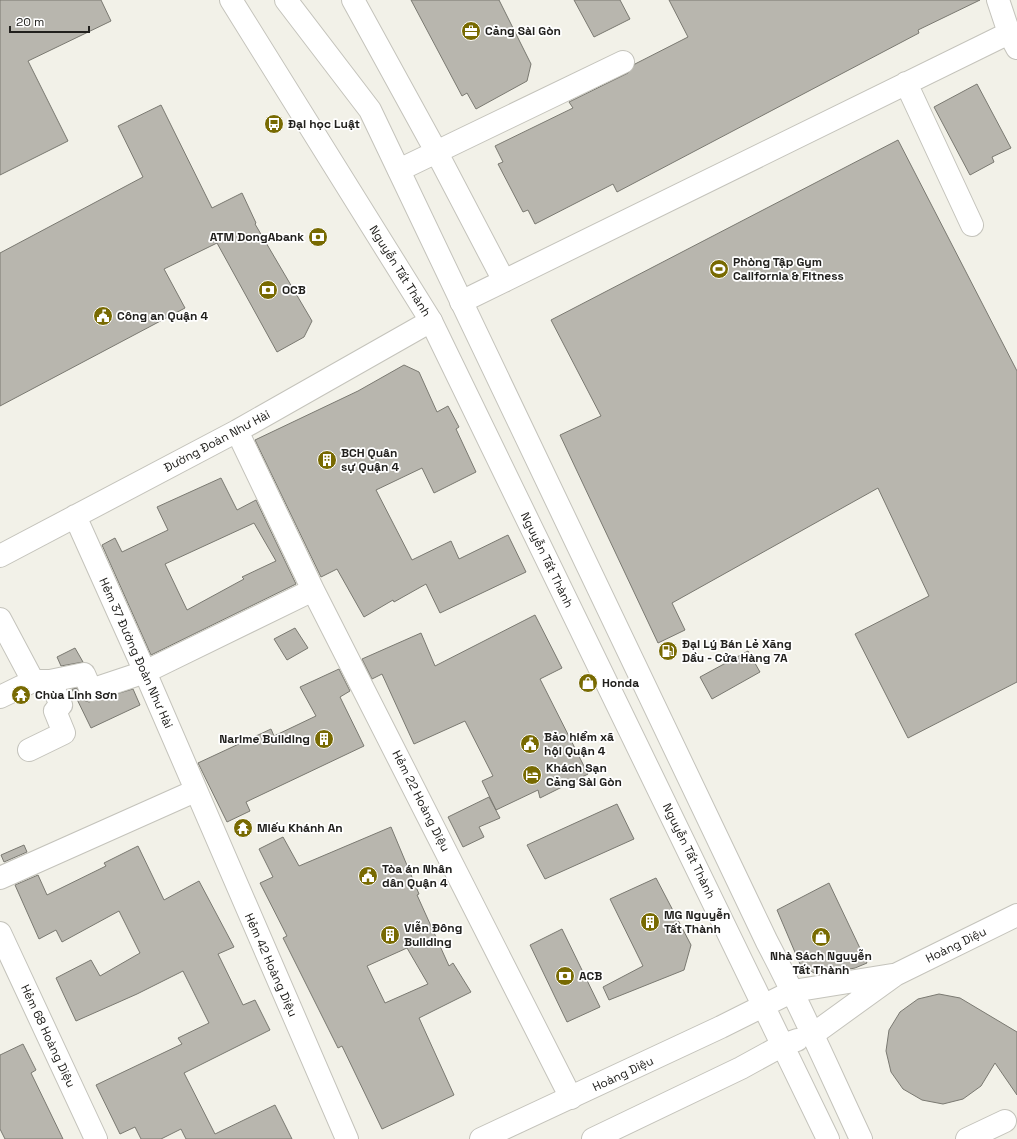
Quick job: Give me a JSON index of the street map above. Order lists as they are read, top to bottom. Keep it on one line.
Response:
{"streets":{"main road":["Nguyễn Tất Thành","Đường Đoàn Như Hài","Hẻm 37 Đường Đoàn Như Hài","Hẻm 22 Hoàng Diệu","Hoàng Diệu","Hẻm 42 Hoàng Diệu","Hẻm 68 Hoàng Diệu"]},"crossings":[["Nguyễn Tất Thành","Đường Đoàn Như Hài"],["Nguyễn Tất Thành","Hoàng Diệu"],["Đường Đoàn Như Hài","Hẻm 37 Đường Đoàn Như Hài"],["Đường Đoàn Như Hài","Hẻm 22 Hoàng Diệu"],["Hẻm 37 Đường Đoàn Như Hài","Hẻm 42 Hoàng Diệu"],["Hẻm 22 Hoàng Diệu","Hoàng Diệu"]],"places":{"office":["Cảng Sài Gòn"],"bus stop":["Đại học Luật"],"bank":["ATM DongAbank","OCB","ACB"],"sports":["Phòng Tập Gym California & Fitness"],"public building":["Công an Quận 4","Bảo hiểm xã hội Quận 4","Tòa án Nhân dân Quận 4"],"building":["BCH Quân sự Quận 4","Narime Building","MG Nguyễn Tất Thành","Viễn Đông Building"],"fuel station":["Đại Lý Bán Lẻ Xăng Dầu - Cửa Hàng 7A"],"shop":["Honda","Nhà Sách Nguyễn Tất Thành"],"temple":["Chùa Linh Sơn","Miếu Khánh An"],"hotel":["Khách Sạn Cảng Sài Gòn"]},"scale_bar":"20 m"}
